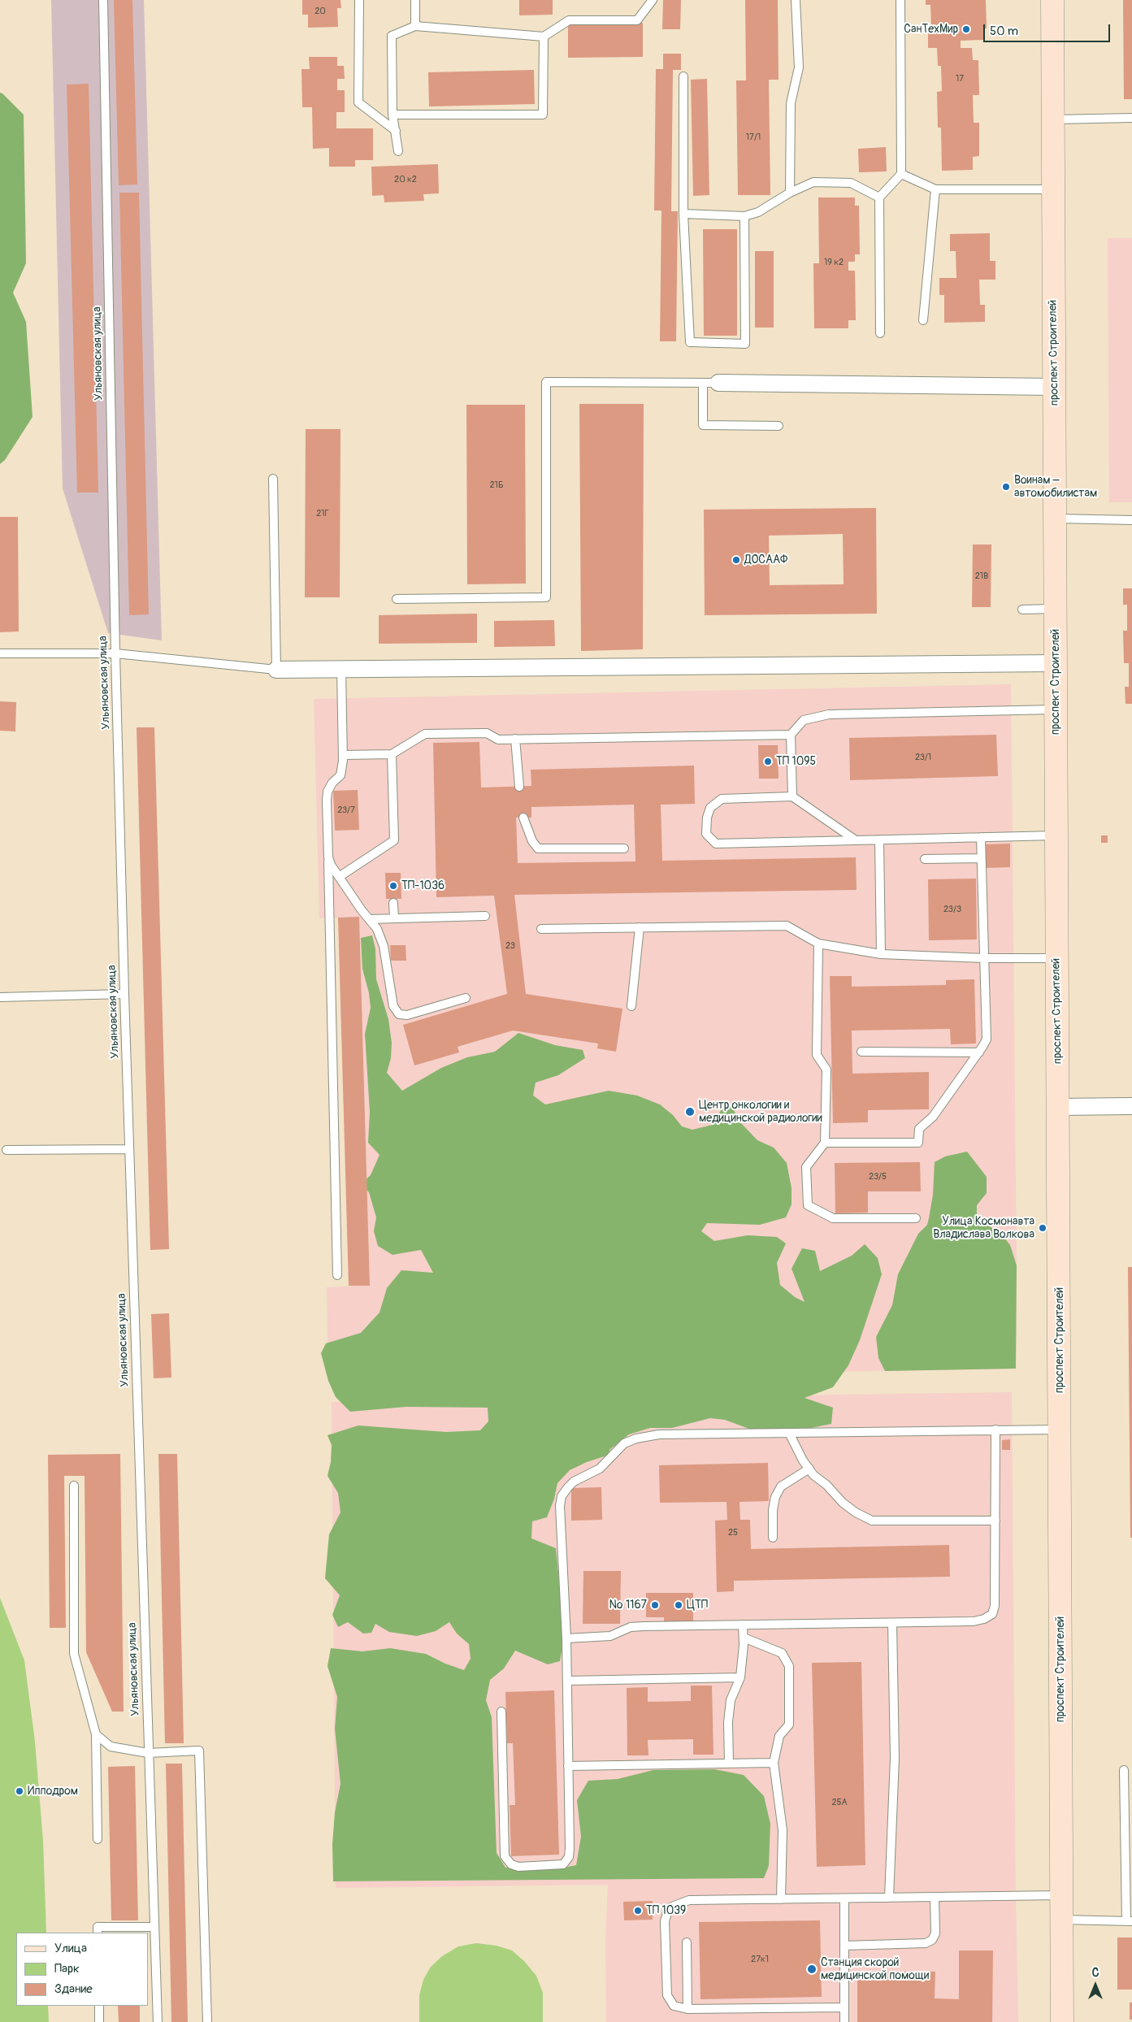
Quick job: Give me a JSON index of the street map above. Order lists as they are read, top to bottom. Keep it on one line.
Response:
{"streets":{"main road":["проспект Строителей"],"lane":["Ульяновская улица"]},"places":["СанТехМир","Воинам – автомобилистам","ДОСААФ","ТП 1095","ТП-1036","Центр онкологии и медицинской радиологии","Улица Космонавта Владислава Волкова","№ 1167","ЦТП","Ипподром","ТП 1039","Станция скорой медицинской помощи"],"house_numbers":["20","17","17/1","20 к2","19 к2","21Б","21Г","21В","23/1","23/7","23/3","23","23/5","25","25А","27к1"],"legend":["Улица","Парк","Здание"],"scale_bar":"50 m","north":"top"}
